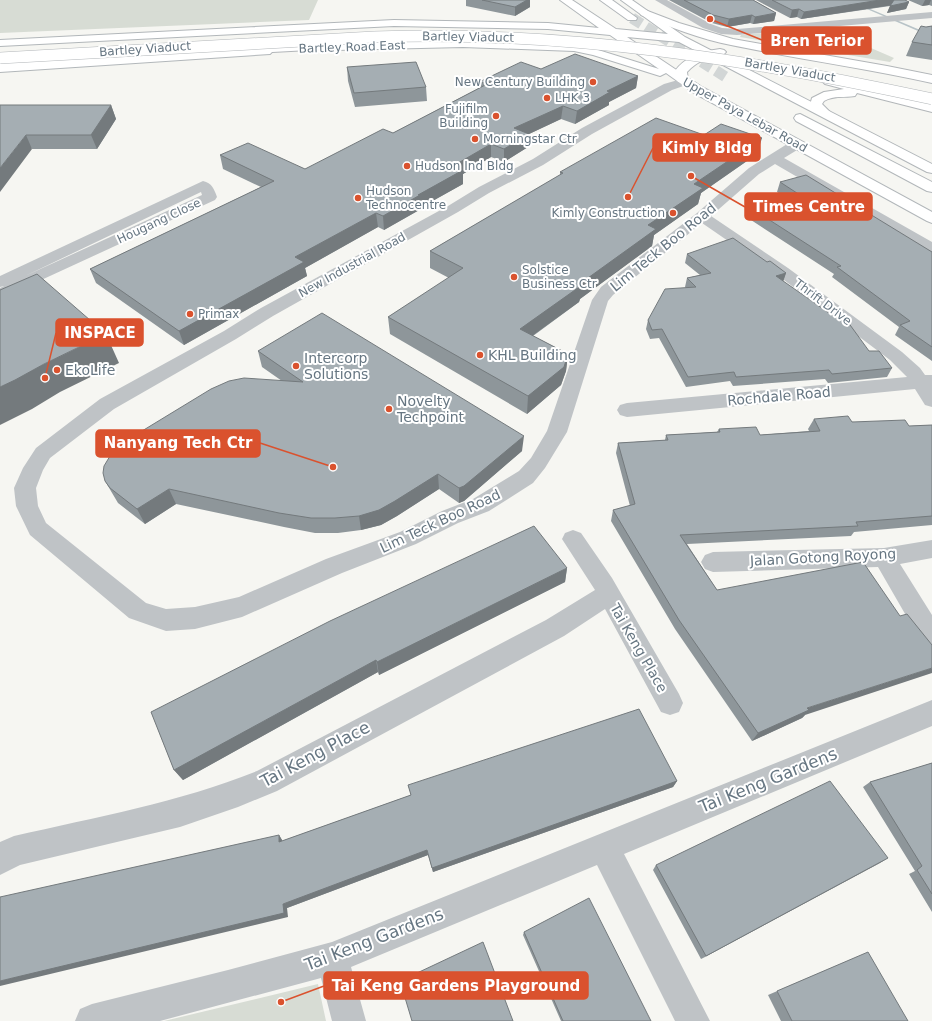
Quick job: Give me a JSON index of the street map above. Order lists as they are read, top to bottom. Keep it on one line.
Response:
{"streets":{"main road":["Bartley Viaduct","Bartley Road East","Upper Paya Lebar Road"],"street":["Hougang Close","Lim Teck Boo Road","New Industrial Road","Thrift Drive","Rochdale Road","Jalan Gotong Royong","Tai Keng Place","Tai Keng Gardens"]},"crossings":[["Bartley Road East","Upper Paya Lebar Road"],["Upper Paya Lebar Road","Lim Teck Boo Road"],["Upper Paya Lebar Road","New Industrial Road"],["Lim Teck Boo Road","New Industrial Road"],["Lim Teck Boo Road","Thrift Drive"],["Thrift Drive","Rochdale Road"]],"places":["Bren Terior","New Century Building","LHK 3","Fujifilm Building","Morningstar Ctr","Hudson Ind Bldg","Times Centre","Kimly Bldg","Hudson Technocentre","Kimly Construction","Solstice Business Ctr","Primax","KHL Building","Intercorp Solutions","EkoLife","INSPACE","Novelty Techpoint","Nanyang Tech Ctr","Tai Keng Gardens Playground"]}
